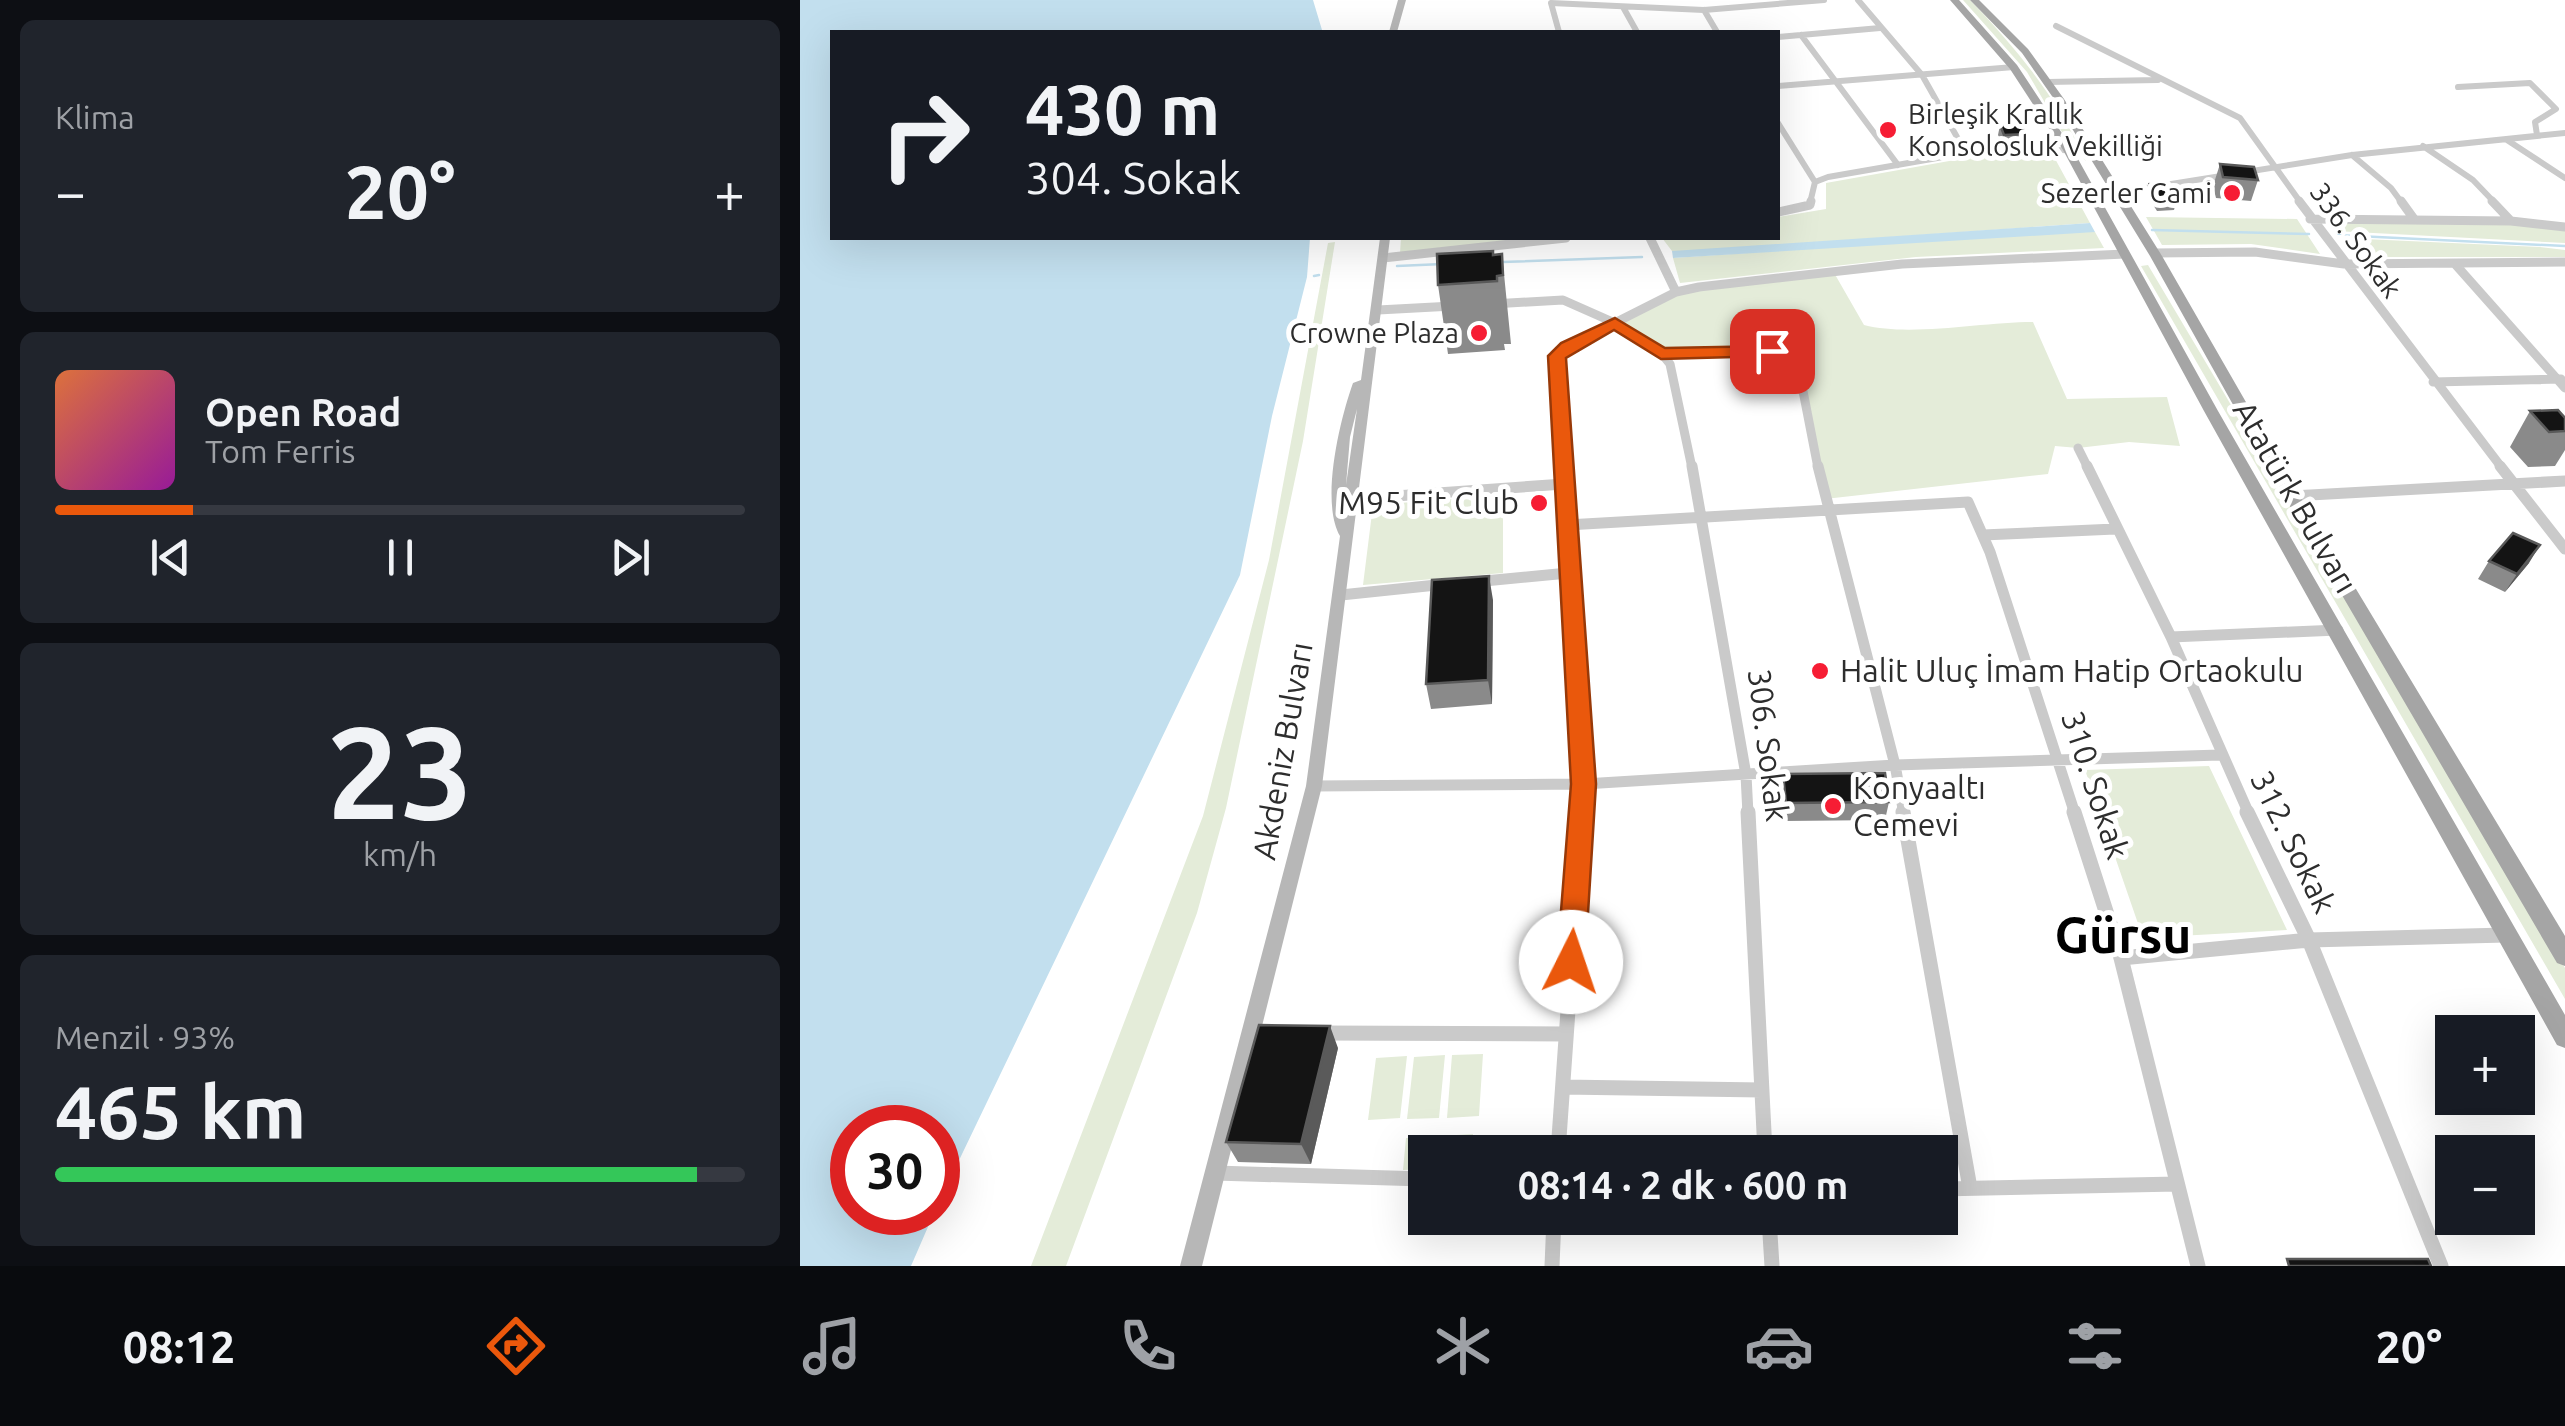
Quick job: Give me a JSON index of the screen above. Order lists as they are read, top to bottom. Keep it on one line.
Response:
{"streets":{"main road":["Atatürk Bulvarı","Akdeniz Bulvarı"],"street":["336. Sokak","306. Sokak","310. Sokak","312. Sokak"]},"districts":["Gürsu"],"places":["Birleşik Krallık Konsolosluk Vekilliği","Sezerler Cami","Crowne Plaza","M95 Fit Club","Halit Uluç İmam Hatip Ortaokulu","Konyaaltı Cemevi"],"page":{"tile":["Klima",["23","km/h"],["Menzil · 93%","465 km"]],"turn":["430 m","304. Sokak"],"heat":["−","20°","+"],"song":["Open Road","Tom Ferris"],"map_buttons":["+","−"],"limit":"30","trip":"08:14 · 2 dk · 600 m","tabs":["08:12","20°"]}}
